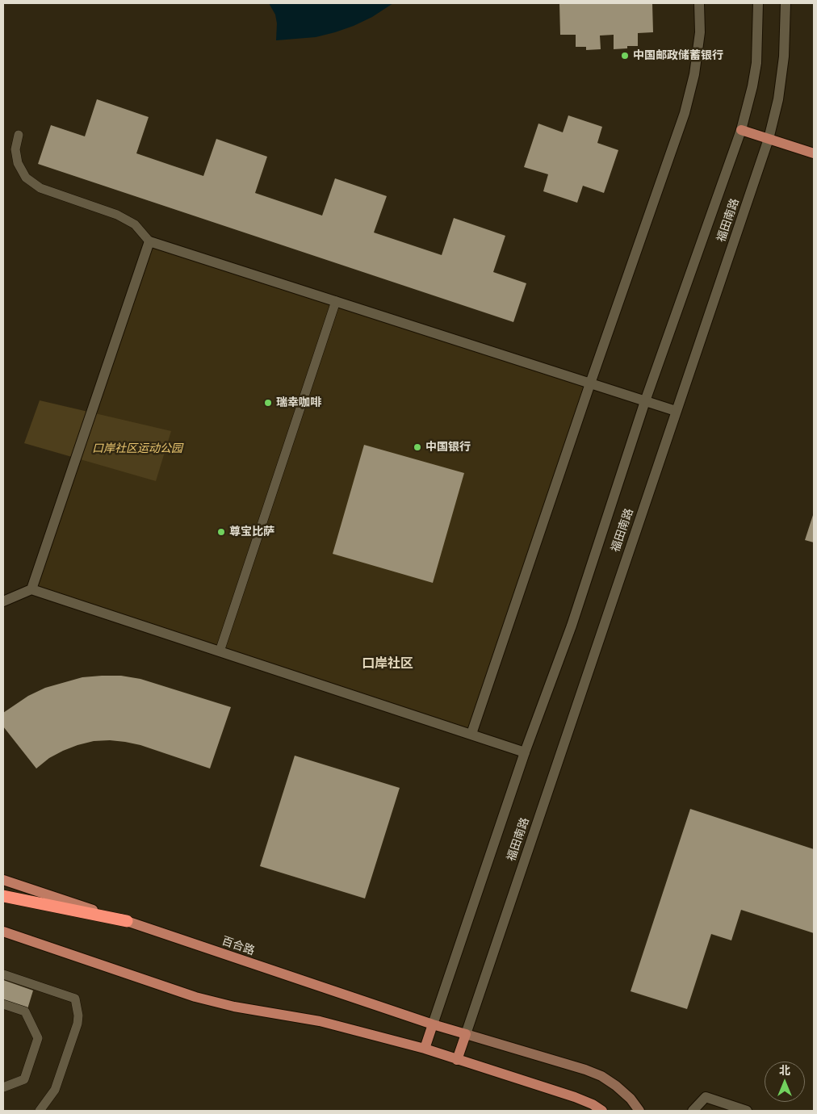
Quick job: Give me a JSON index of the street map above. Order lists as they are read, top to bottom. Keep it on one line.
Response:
{"streets":{"main road":["福田南路","百合路"]},"crossings":[["福田南路","百合路"]],"districts":["口岸社区"],"parks":["口岸社区运动公园"],"places":["中国邮政储蓄银行","瑞幸咖啡","中国银行","尊宝比萨"],"north":"top"}
